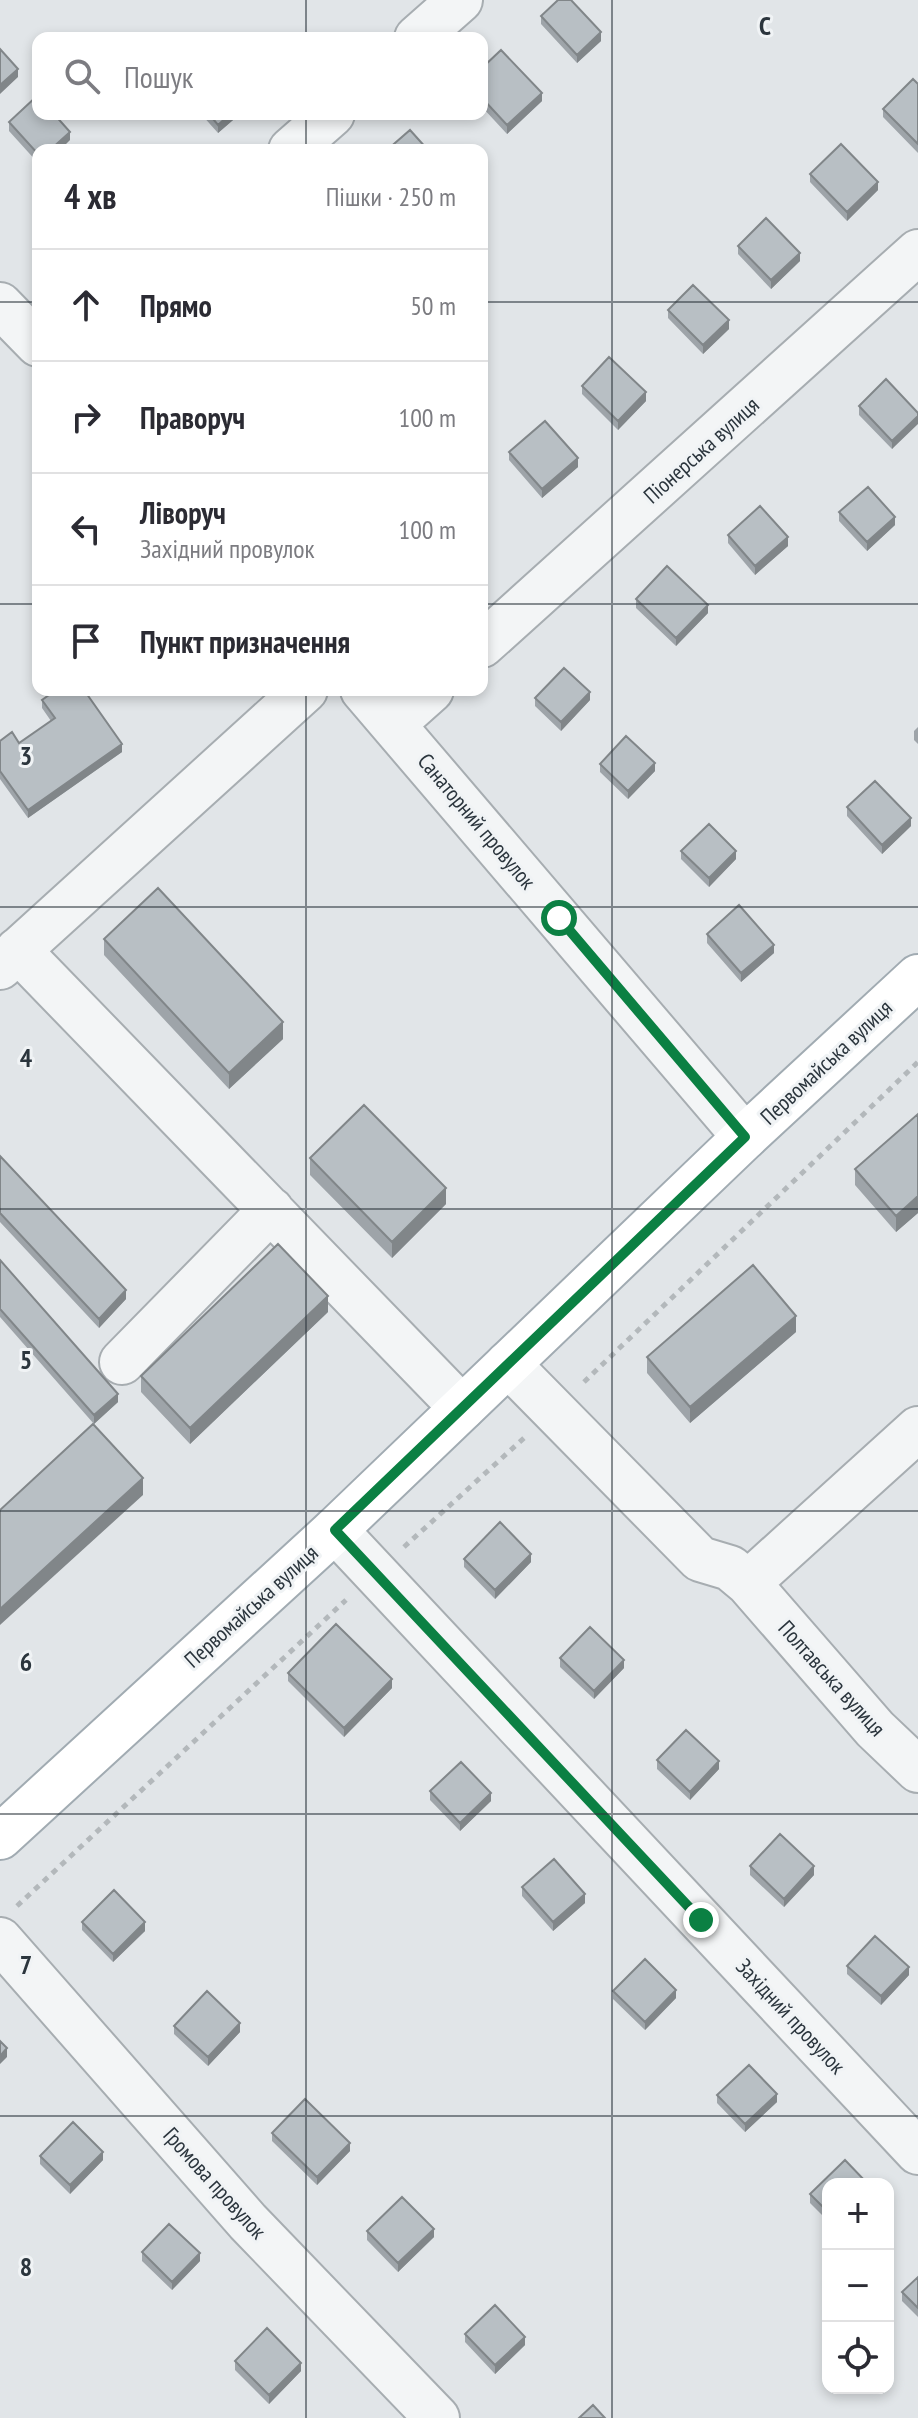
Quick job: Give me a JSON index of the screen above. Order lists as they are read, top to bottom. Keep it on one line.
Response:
{"streets":{"main road":["Первомайська вулиця"],"street":["Піонерська вулиця","Санаторний провулок","Полтавська вулиця","Західний провулок","Громова провулок"]},"crossings":[["Санаторний провулок","Первомайська вулиця"],["Первомайська вулиця","Полтавська вулиця"],["Первомайська вулиця","Західний провулок"]],"page":{"search":"Пошук","heading":["4 хв","Пішки · 250 m"],"list":[["Прямо","50 m"],["Праворуч","100 m"],["Ліворуч","Західний провулок","100 m"],"Пункт призначення"],"map_buttons":["+","−"]},"grid":{"columns":["C"],"rows":["3","4","5","6","7","8"]}}
